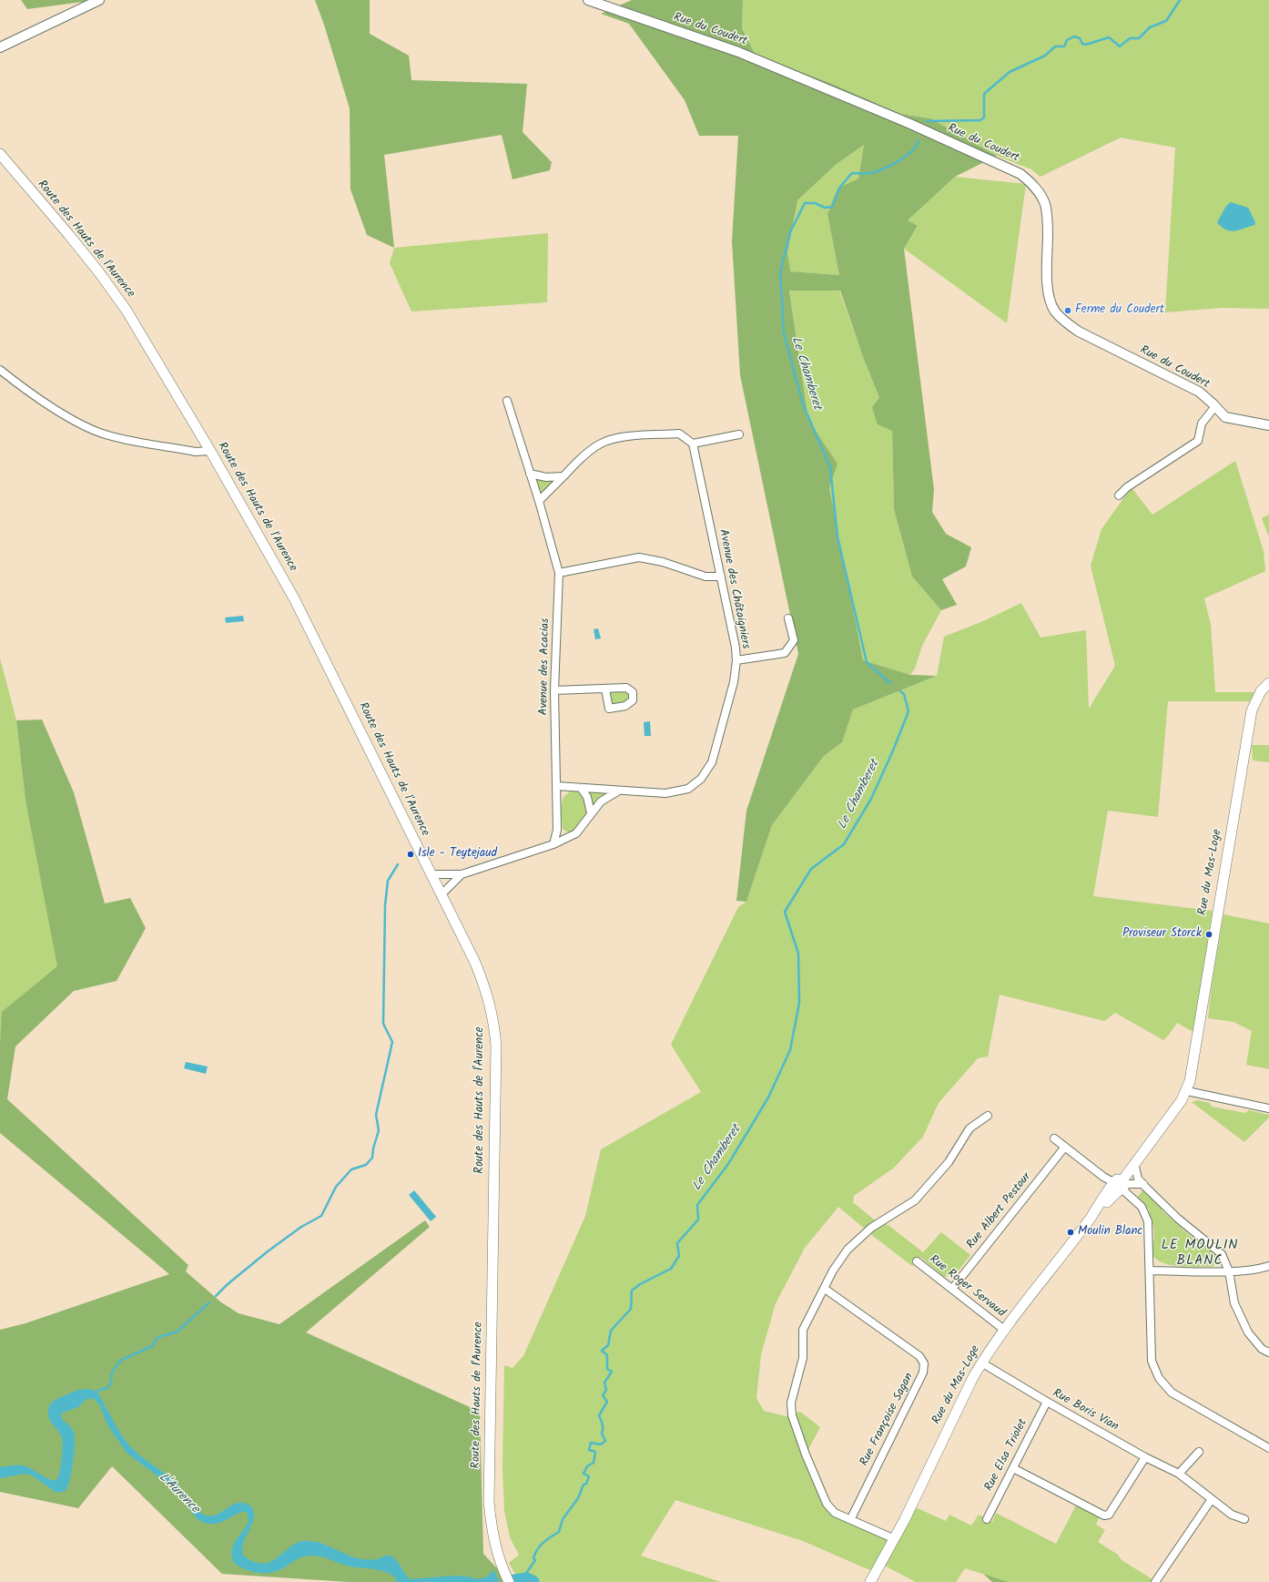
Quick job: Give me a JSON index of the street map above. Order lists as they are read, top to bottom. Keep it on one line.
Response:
{"streets":{"main road":["Route des Hauts de l'Aurence","Rue du Mas-Loge"],"street":["Rue du Coudert","Avenue des Châtaigniers","Avenue des Acacias","Rue Albert Pestour","Rue Roger Servaud","Rue Boris Vian","Rue Françoise Sagan","Rue Elsa Triolet"]},"crossings":[["Avenue des Châtaigniers","Avenue des Acacias"],["Rue du Mas-Loge","Rue Roger Servaud"],["Rue du Mas-Loge","Rue Boris Vian"],["Rue Albert Pestour","Rue Roger Servaud"],["Rue Boris Vian","Rue Elsa Triolet"]],"districts":["LE MOULIN BLANC"],"water":["Le Chamberet","L'Aurence"],"places":["Ferme du Coudert","Isle - Teytejaud","Proviseur Storck","Moulin Blanc"]}
